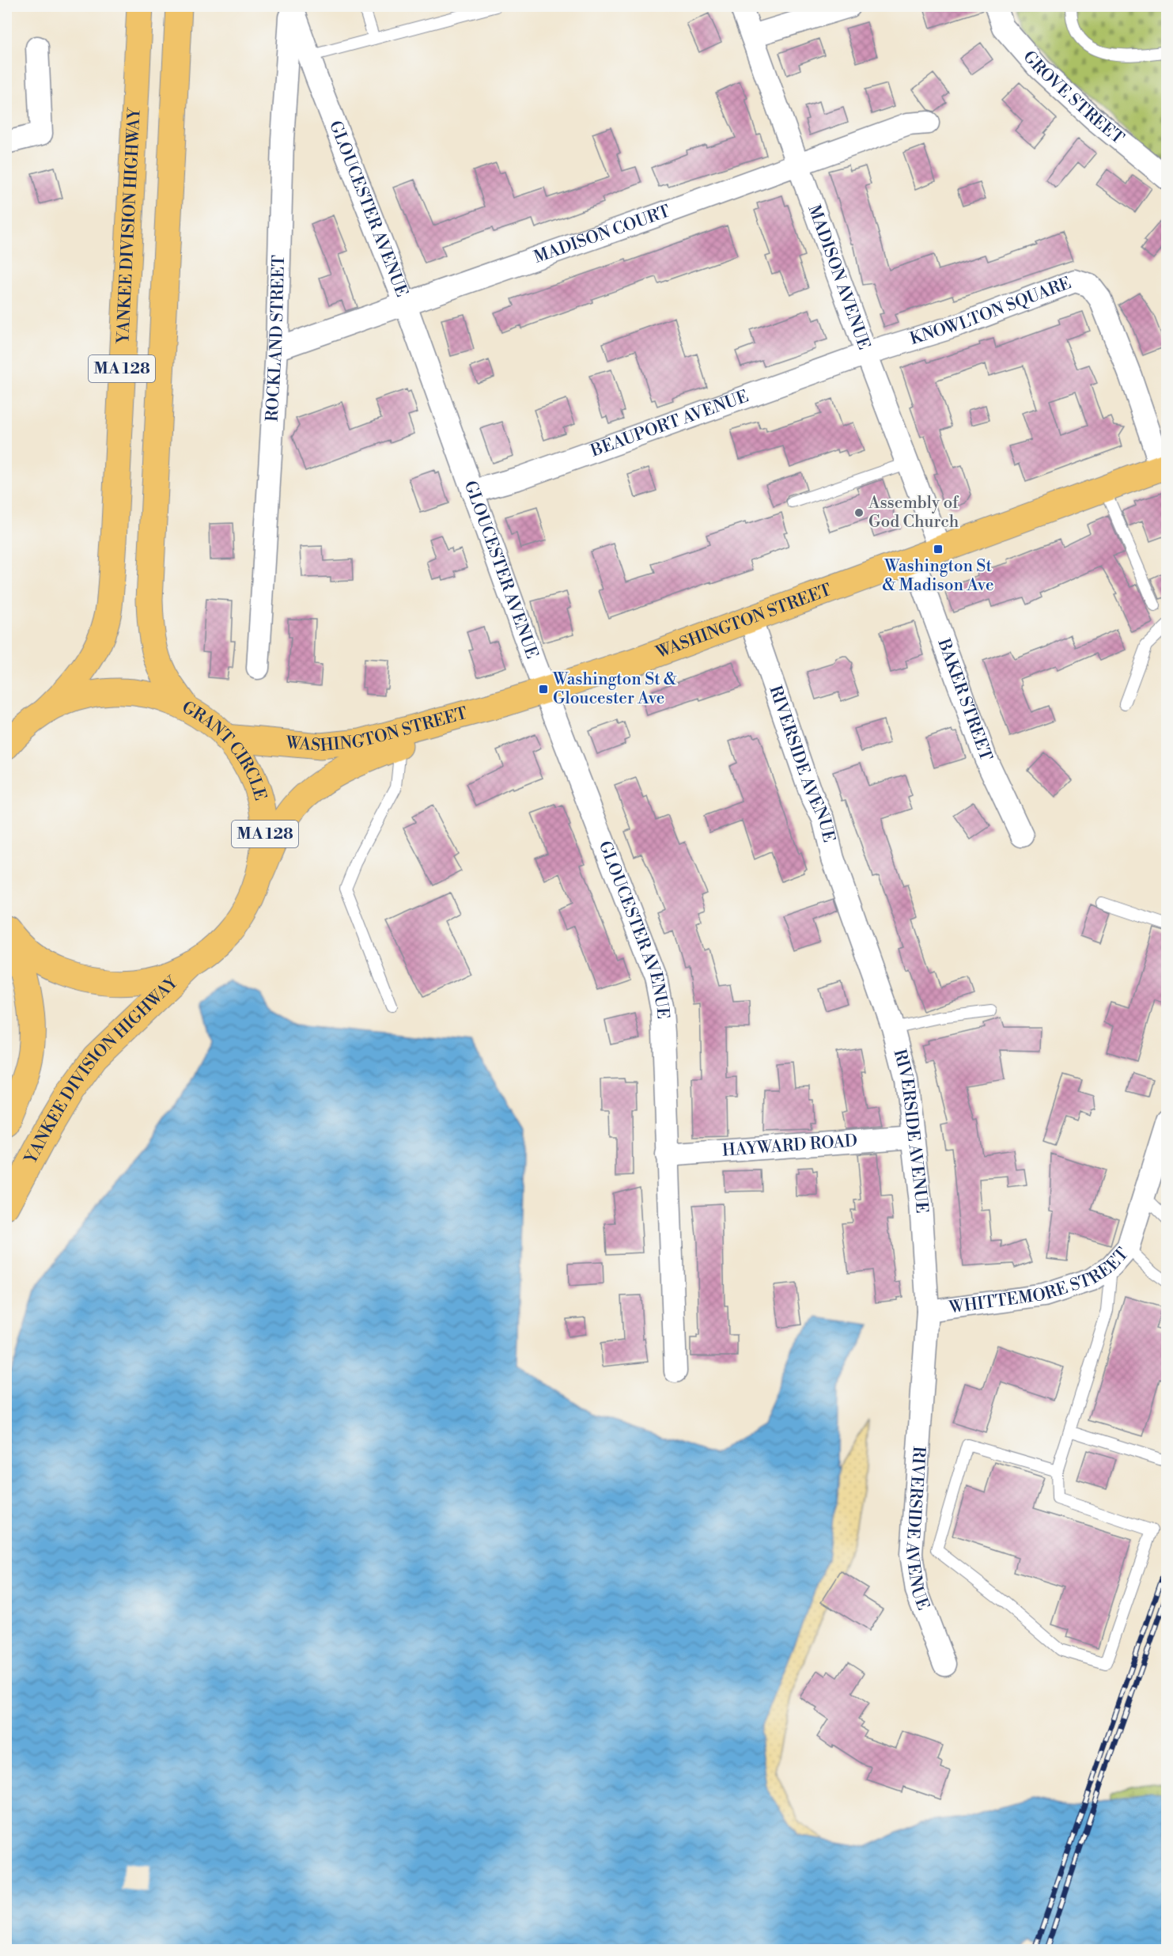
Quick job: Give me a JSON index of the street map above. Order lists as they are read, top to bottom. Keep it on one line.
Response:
{"streets":{"main road":["YANKEE DIVISION HIGHWAY","MA 128","WASHINGTON STREET","GRANT CIRCLE"],"street":["GROVE STREET","GLOUCESTER AVENUE","MADISON COURT","MADISON AVENUE","KNOWLTON SQUARE","ROCKLAND STREET","BEAUPORT AVENUE","BAKER STREET","RIVERSIDE AVENUE","HAYWARD ROAD","WHITTEMORE STREET"]},"crossings":[["GLOUCESTER AVENUE","MADISON COURT"],["GLOUCESTER AVENUE","ROCKLAND STREET"],["GLOUCESTER AVENUE","BEAUPORT AVENUE"],["GLOUCESTER AVENUE","WASHINGTON STREET"],["GLOUCESTER AVENUE","HAYWARD ROAD"],["YANKEE DIVISION HIGHWAY","GRANT CIRCLE"],["MADISON COURT","MADISON AVENUE"],["MADISON COURT","ROCKLAND STREET"],["MADISON AVENUE","KNOWLTON SQUARE"],["MADISON AVENUE","BEAUPORT AVENUE"],["MADISON AVENUE","WASHINGTON STREET"],["KNOWLTON SQUARE","BEAUPORT AVENUE"],["KNOWLTON SQUARE","WASHINGTON STREET"],["MA 128","GRANT CIRCLE"],["WASHINGTON STREET","BAKER STREET"],["WASHINGTON STREET","GRANT CIRCLE"],["WASHINGTON STREET","RIVERSIDE AVENUE"],["RIVERSIDE AVENUE","HAYWARD ROAD"],["RIVERSIDE AVENUE","WHITTEMORE STREET"]],"places":{"other":["Assembly of God Church"],"transit":["Washington St & Madison Ave","Washington St & Gloucester Ave"]}}
